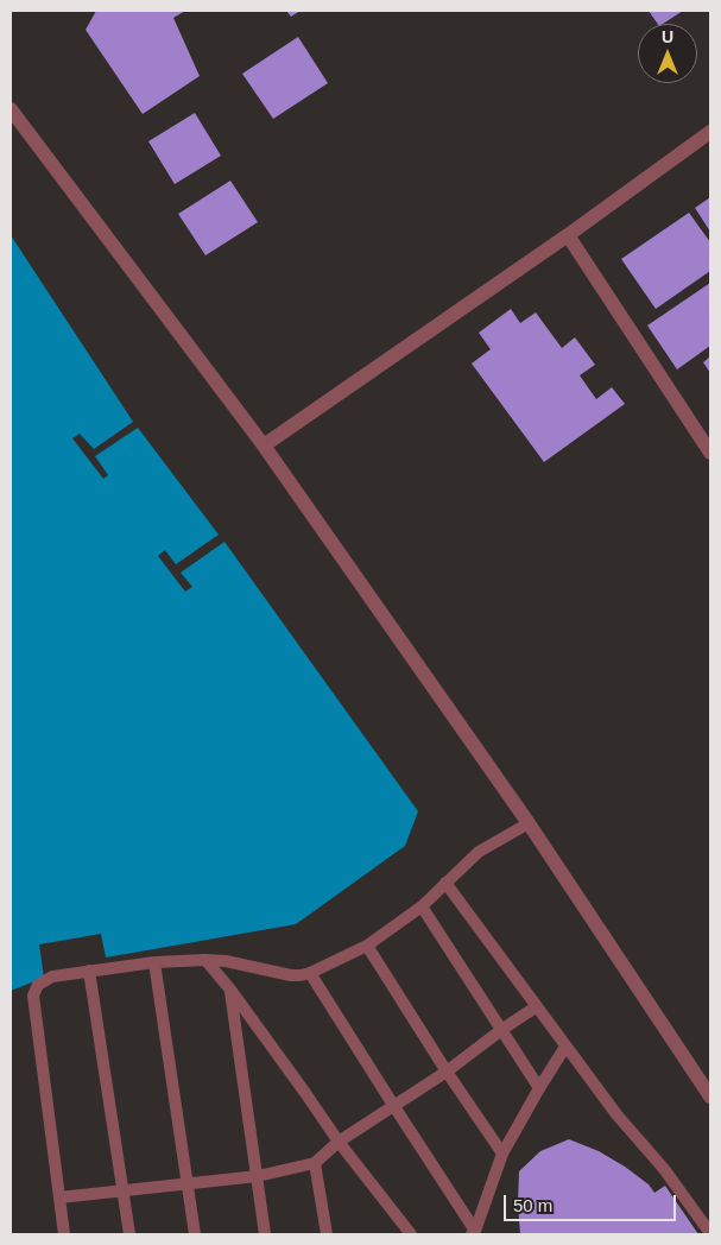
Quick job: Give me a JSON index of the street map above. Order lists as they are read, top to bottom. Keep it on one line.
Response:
{"scale_bar":"50 m","north":"top"}
